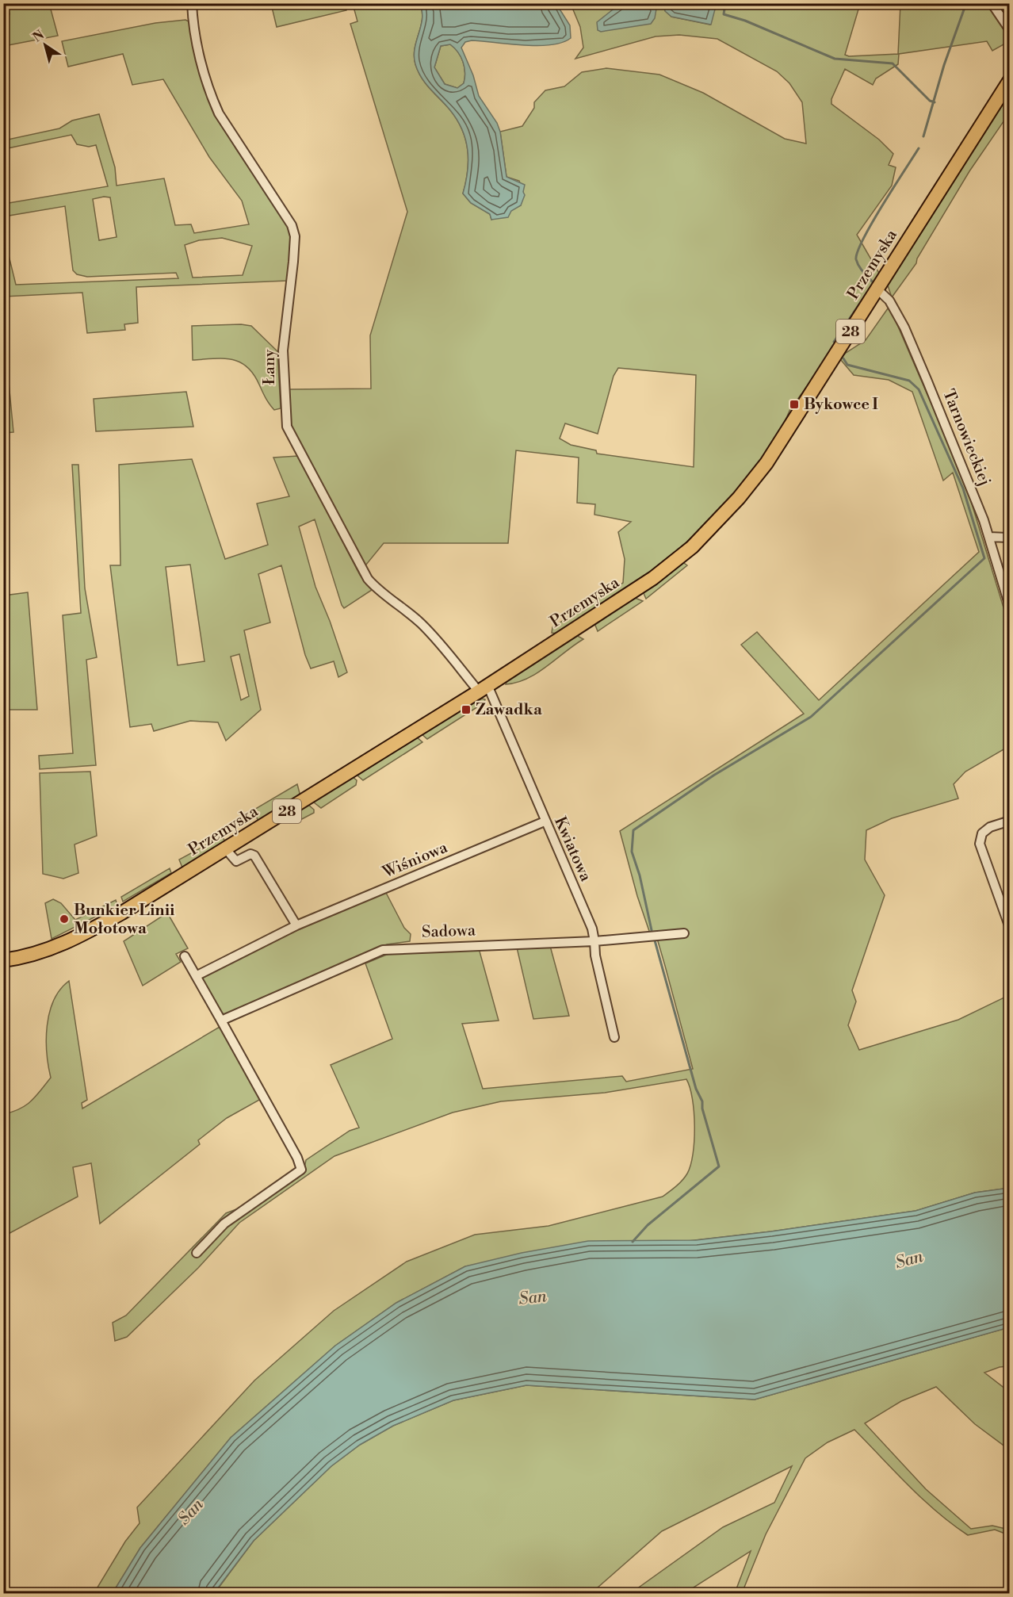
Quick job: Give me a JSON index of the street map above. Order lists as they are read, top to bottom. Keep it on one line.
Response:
{"streets":{"main road":["Przemyska","28"],"street":["Łany","Tarnowieckiej","Kwiatowa","Wiśniowa","Sadowa"]},"crossings":[["Przemyska","Łany"],["Przemyska","Tarnowieckiej"],["Przemyska","Kwiatowa"],["Łany","Kwiatowa"],["Kwiatowa","Wiśniowa"],["Kwiatowa","Sadowa"]],"water":["San"],"places":{"transit":["Bykowce I","Zawadka"],"other":["Bunkier Linii Mołotowa"]},"north":"top left"}
